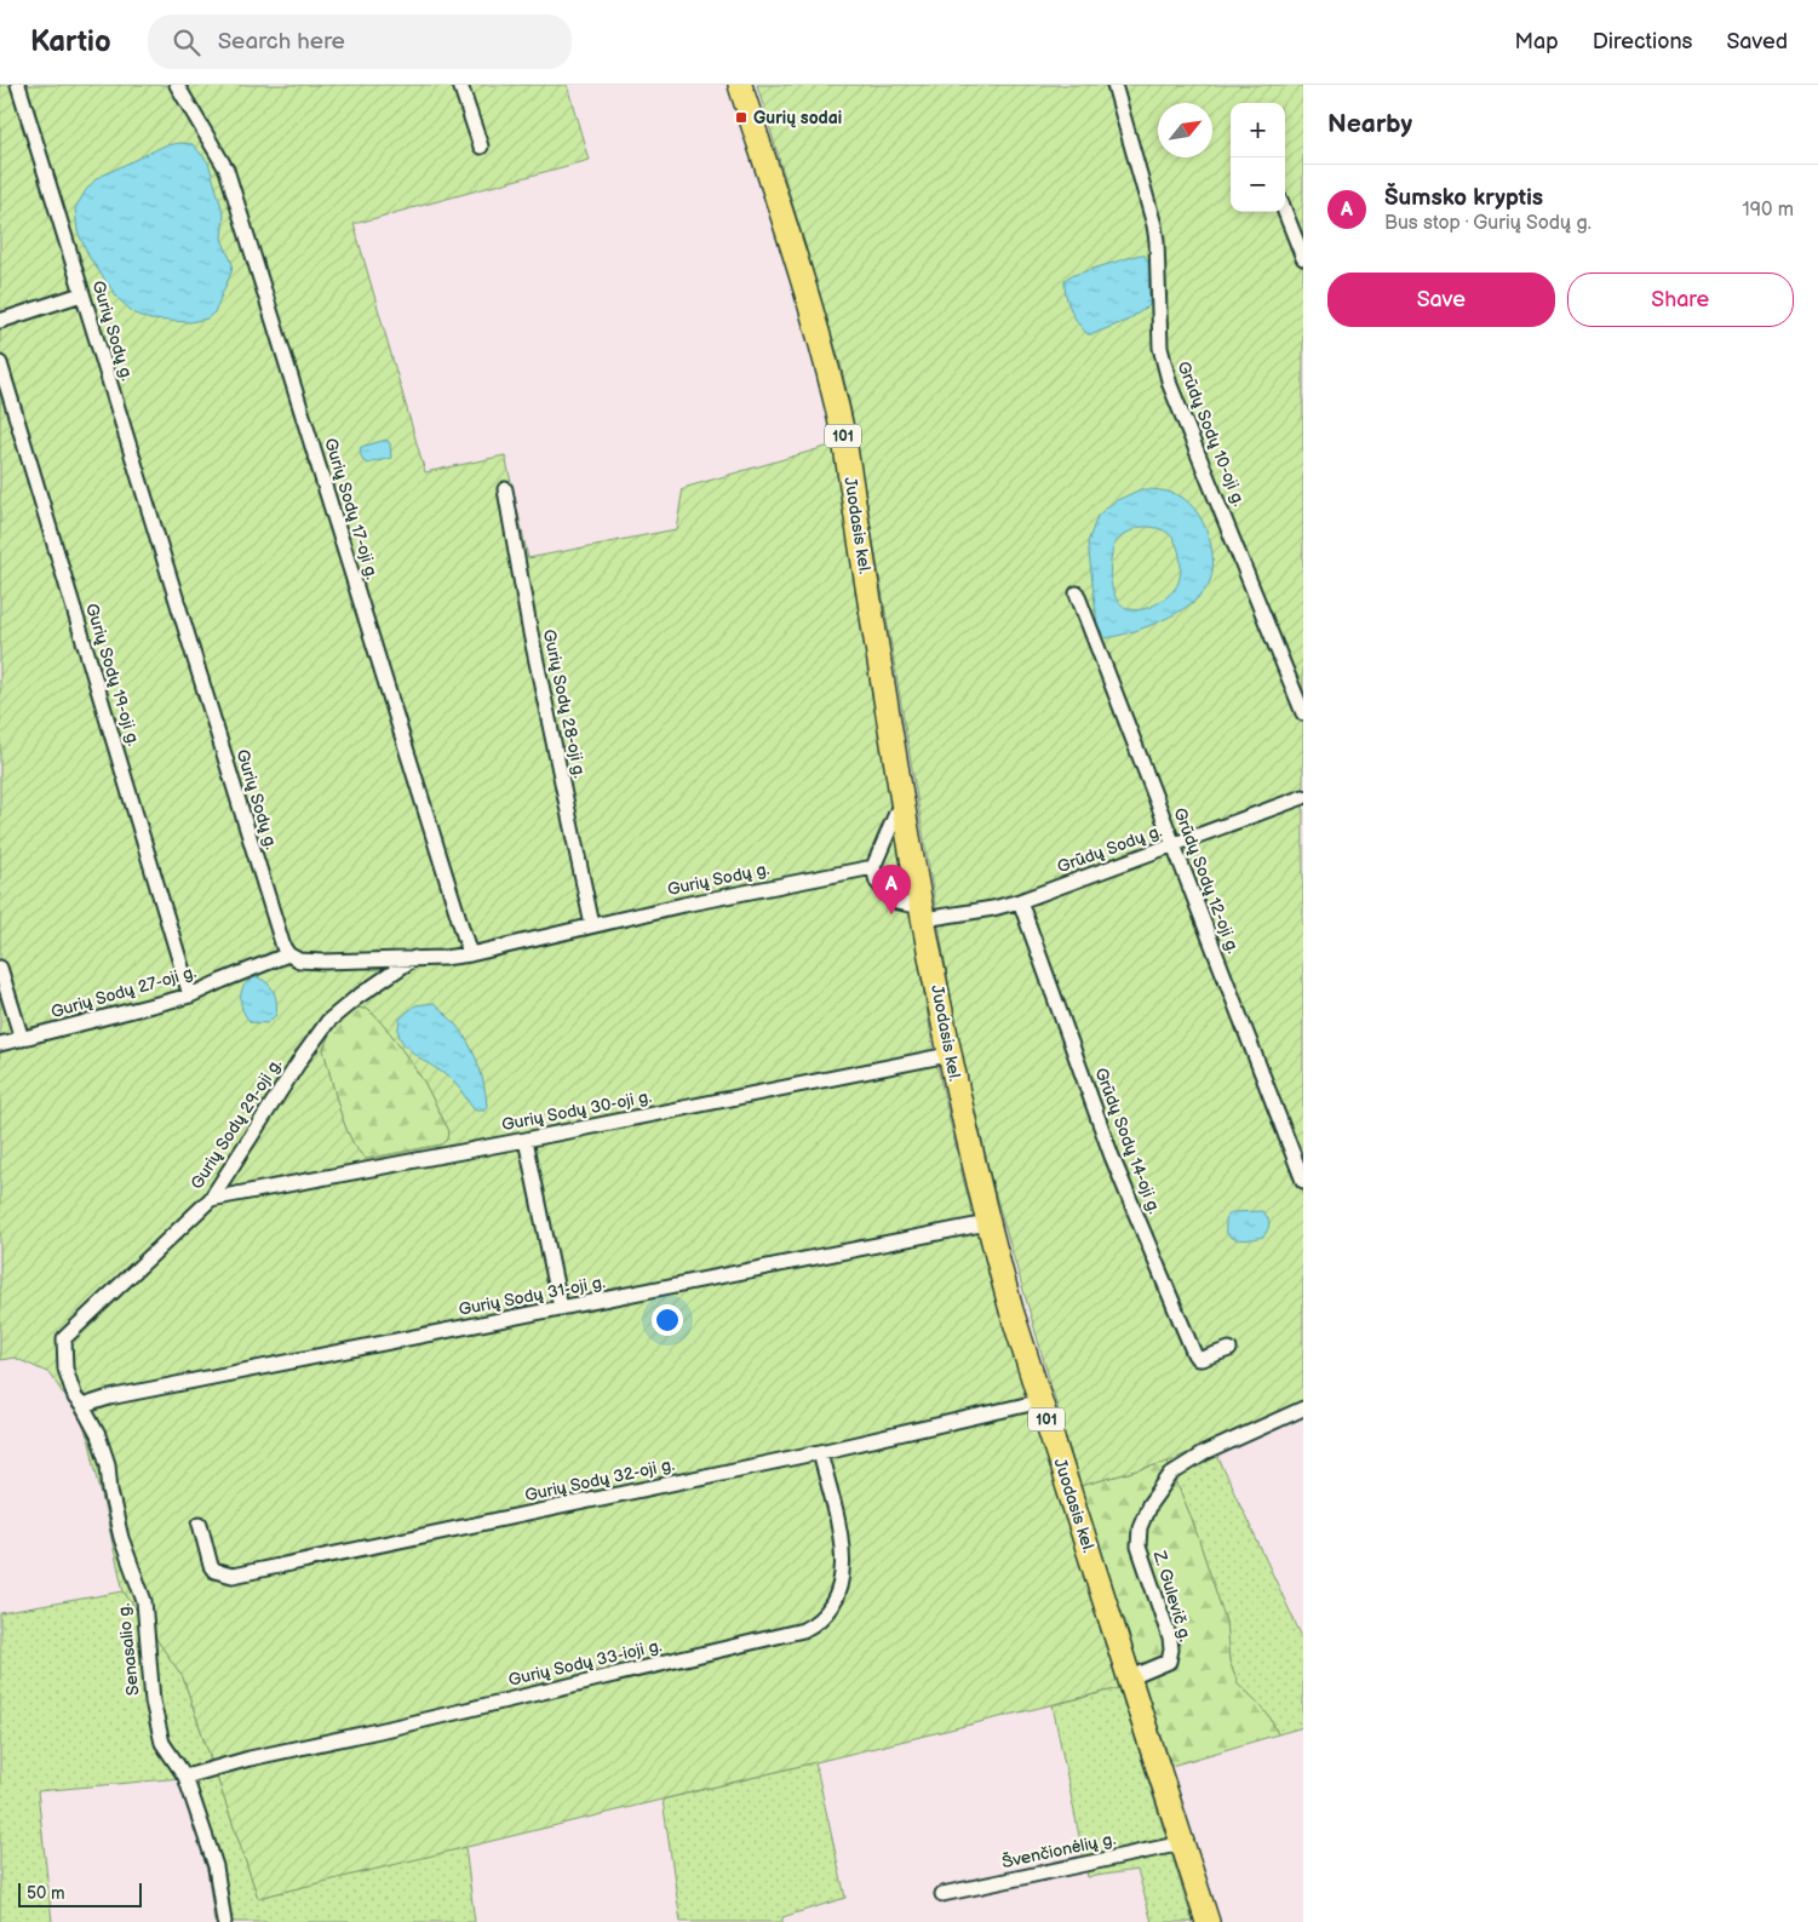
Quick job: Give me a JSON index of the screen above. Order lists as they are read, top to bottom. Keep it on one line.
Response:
{"streets":{"main road":["101","Juodasis kel."],"street":["Gurių Sodų g.","Grūdų Sodų 10-oji g.","Gurių Sodų 17-oji g.","Gurių Sodų 19-oji g.","Gurių Sodų 28-oji g.","Grūdų Sodų g.","Grūdų Sodų 12-oji g.","Gurių Sodų 27-oji g.","Gurių Sodų 30-oji g.","Gurių Sodų 29-oji g.","Grūdų Sodų 14-oji g.","Gurių Sodų 31-oji g.","Gurių Sodų 32-oji g.","Z. Gulevič g.","Senasalio g.","Gurių Sodų 33-ioji g.","Švenčionėlių g."]},"crossings":[["Gurių Sodų g.","Gurių Sodų 17-oji g."],["Gurių Sodų g.","Gurių Sodų 28-oji g."],["Gurių Sodų g.","Gurių Sodų 27-oji g."],["Gurių Sodų g.","Gurių Sodų 29-oji g."],["101","Juodasis kel."],["101","Grūdų Sodų g."],["Juodasis kel.","Grūdų Sodų g."],["Juodasis kel.","Gurių Sodų 30-oji g."],["Juodasis kel.","Gurių Sodų 31-oji g."],["Juodasis kel.","Gurių Sodų 32-oji g."],["Juodasis kel.","Z. Gulevič g."],["Juodasis kel.","Švenčionėlių g."],["Gurių Sodų 19-oji g.","Gurių Sodų 27-oji g."],["Grūdų Sodų g.","Grūdų Sodų 12-oji g."],["Grūdų Sodų g.","Grūdų Sodų 14-oji g."],["Gurių Sodų 30-oji g.","Gurių Sodų 29-oji g."],["Gurių Sodų 29-oji g.","Senasalio g."],["Gurių Sodų 31-oji g.","Senasalio g."],["Gurių Sodų 32-oji g.","Gurių Sodų 33-ioji g."],["Senasalio g.","Gurių Sodų 33-ioji g."]],"places":{"transit":["Gurių sodai"]},"scale_bar":"50 m","north":"top right","page":{"header":"Kartio","search":"Search here","nav":["Map","Directions","Saved"],"heading":"Nearby","map_buttons":["+","−"],"list":[{"mark":"A","name":"Šumsko kryptis","note":"Bus stop · Gurių Sodų g.","value":"190 m"}],"buttons":["Save","Share"],"pins":"A","scale":"50 m"}}
